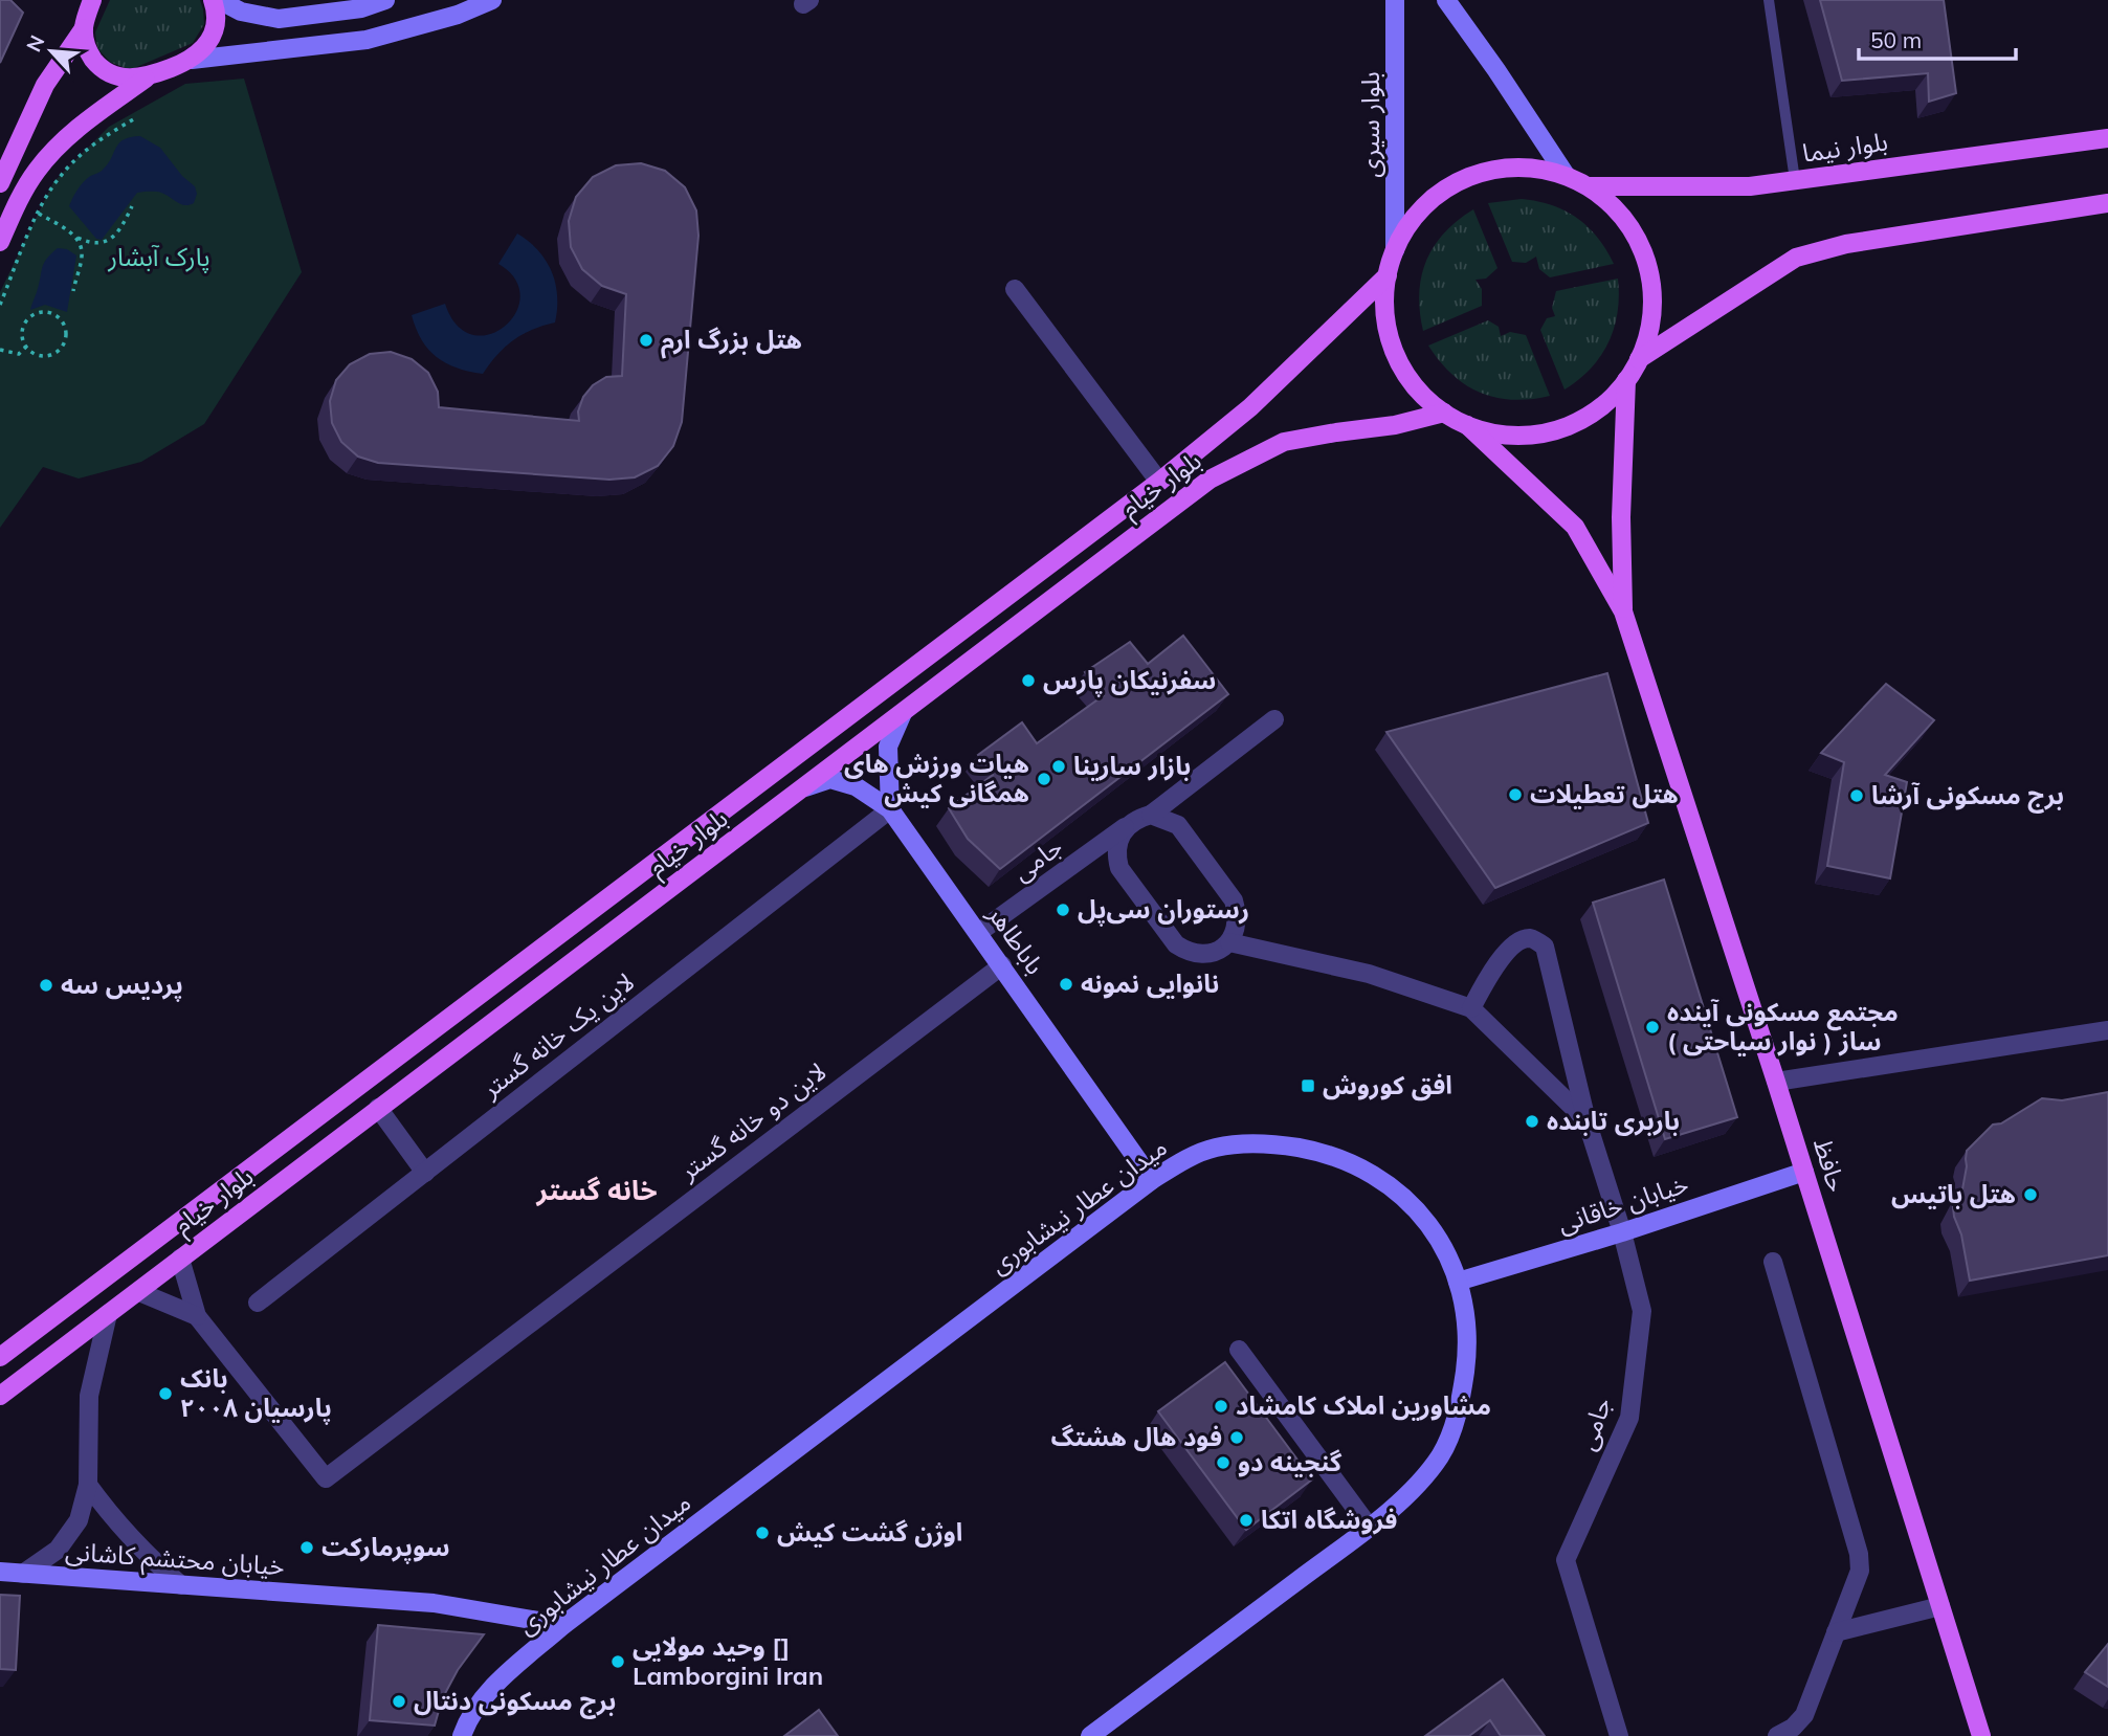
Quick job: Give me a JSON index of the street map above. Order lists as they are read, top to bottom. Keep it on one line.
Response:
{"streets":{"main road":["بلوار نیما","بلوار خیام","حافظ"],"street":["بلوار سیری","جامی","باباطاهر","لاین یک خانه گستر","لاین دو خانه گستر","خیابان خاقانی","میدان عطار نیشابوری","خیابان محتشم کاشانی"]},"crossings":[["بلوار خیام","باباطاهر"],["جامی","باباطاهر"],["جامی","خیابان خاقانی"],["باباطاهر","لاین یک خانه گستر"],["باباطاهر","لاین دو خانه گستر"],["باباطاهر","میدان عطار نیشابوری"],["حافظ","خیابان خاقانی"],["خیابان خاقانی","میدان عطار نیشابوری"],["میدان عطار نیشابوری","خیابان محتشم کاشانی"]],"districts":["خانه گستر"],"parks":["پارک آبشار"],"places":{"other":["هتل بزرگ ارم","سفرنیکان پارس","بازار سارینا","هیات ورزش های همگانی کیش","هتل تعطیلات","برج مسکونی آرشا","رستوران سی‌پل","نانوایی نمونه","پردیس سه","مجتمع مسکونی آینده ساز ( نوار سیاحتی )","باربری تابنده","هتل باتیس","بانک پارسیان ۲۰۰۸","مشاورین املاک کامشاد","فود هال هشتگ","گنجینه دو","فروشگاه اتکا","اوژن گشت كيش","سوپرمارکت","وحید مولایی [] Lamborgini Iran","برج مسکونی دنتال"],"transit":["افق کوروش"]},"scale_bar":"50 m","north":"top left"}
